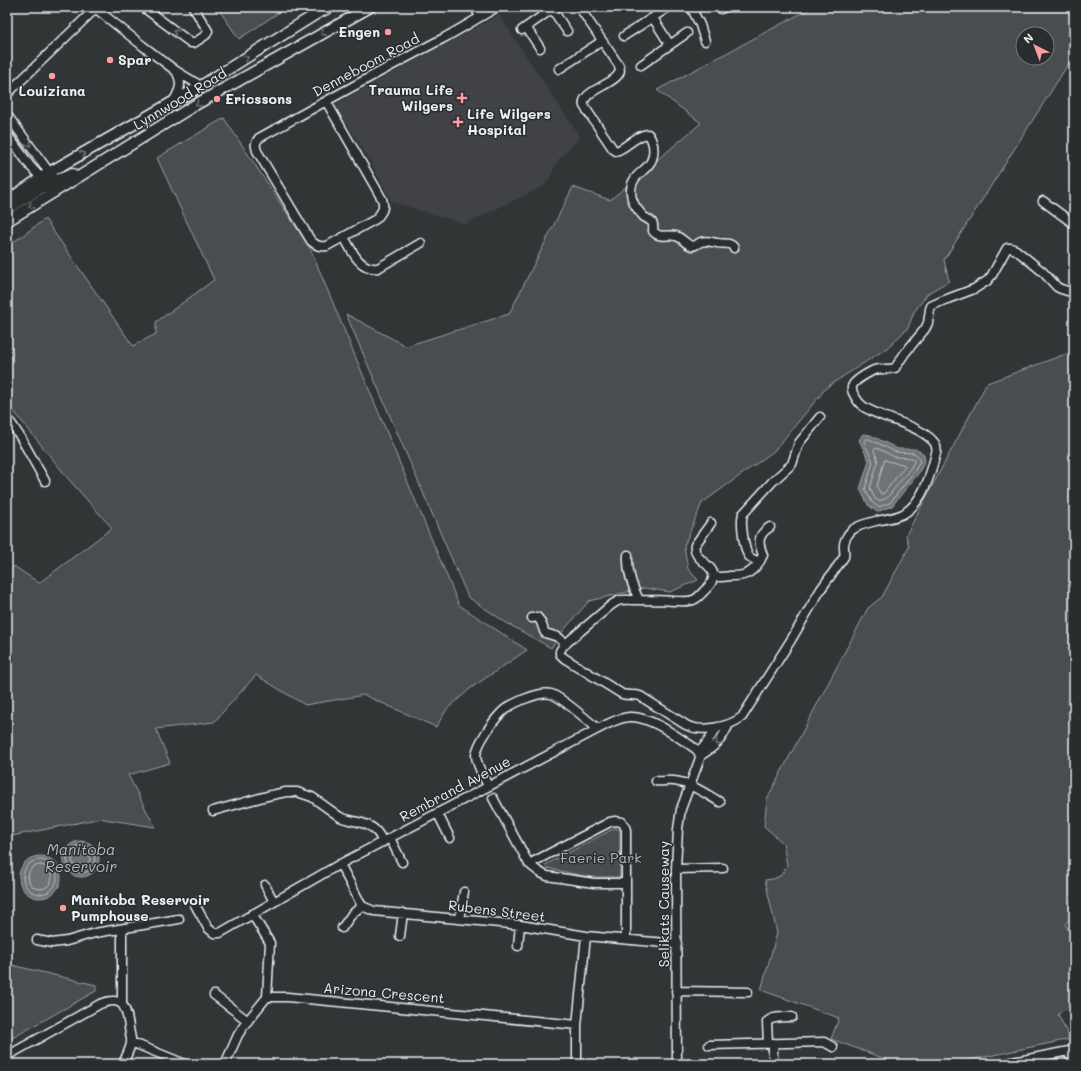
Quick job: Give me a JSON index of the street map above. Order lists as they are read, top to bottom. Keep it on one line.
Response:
{"streets":{"main road":["Lynnwood Road"],"street":["Denneboom Road","Rembrand Avenue","Selikats Causeway","Rubens Street","Arizona Crescent"]},"crossings":[["Rembrand Avenue","Selikats Causeway"],["Selikats Causeway","Rubens Street"]],"water":["Manitoba Reservoir"],"parks":["Faerie Park"],"places":{"other":["Engen","Spar","Louiziana","Ericssons","Manitoba Reservoir Pumphouse"],"health":["Trauma Life Wilgers","Life Wilgers Hospital"]},"north":"top left"}
